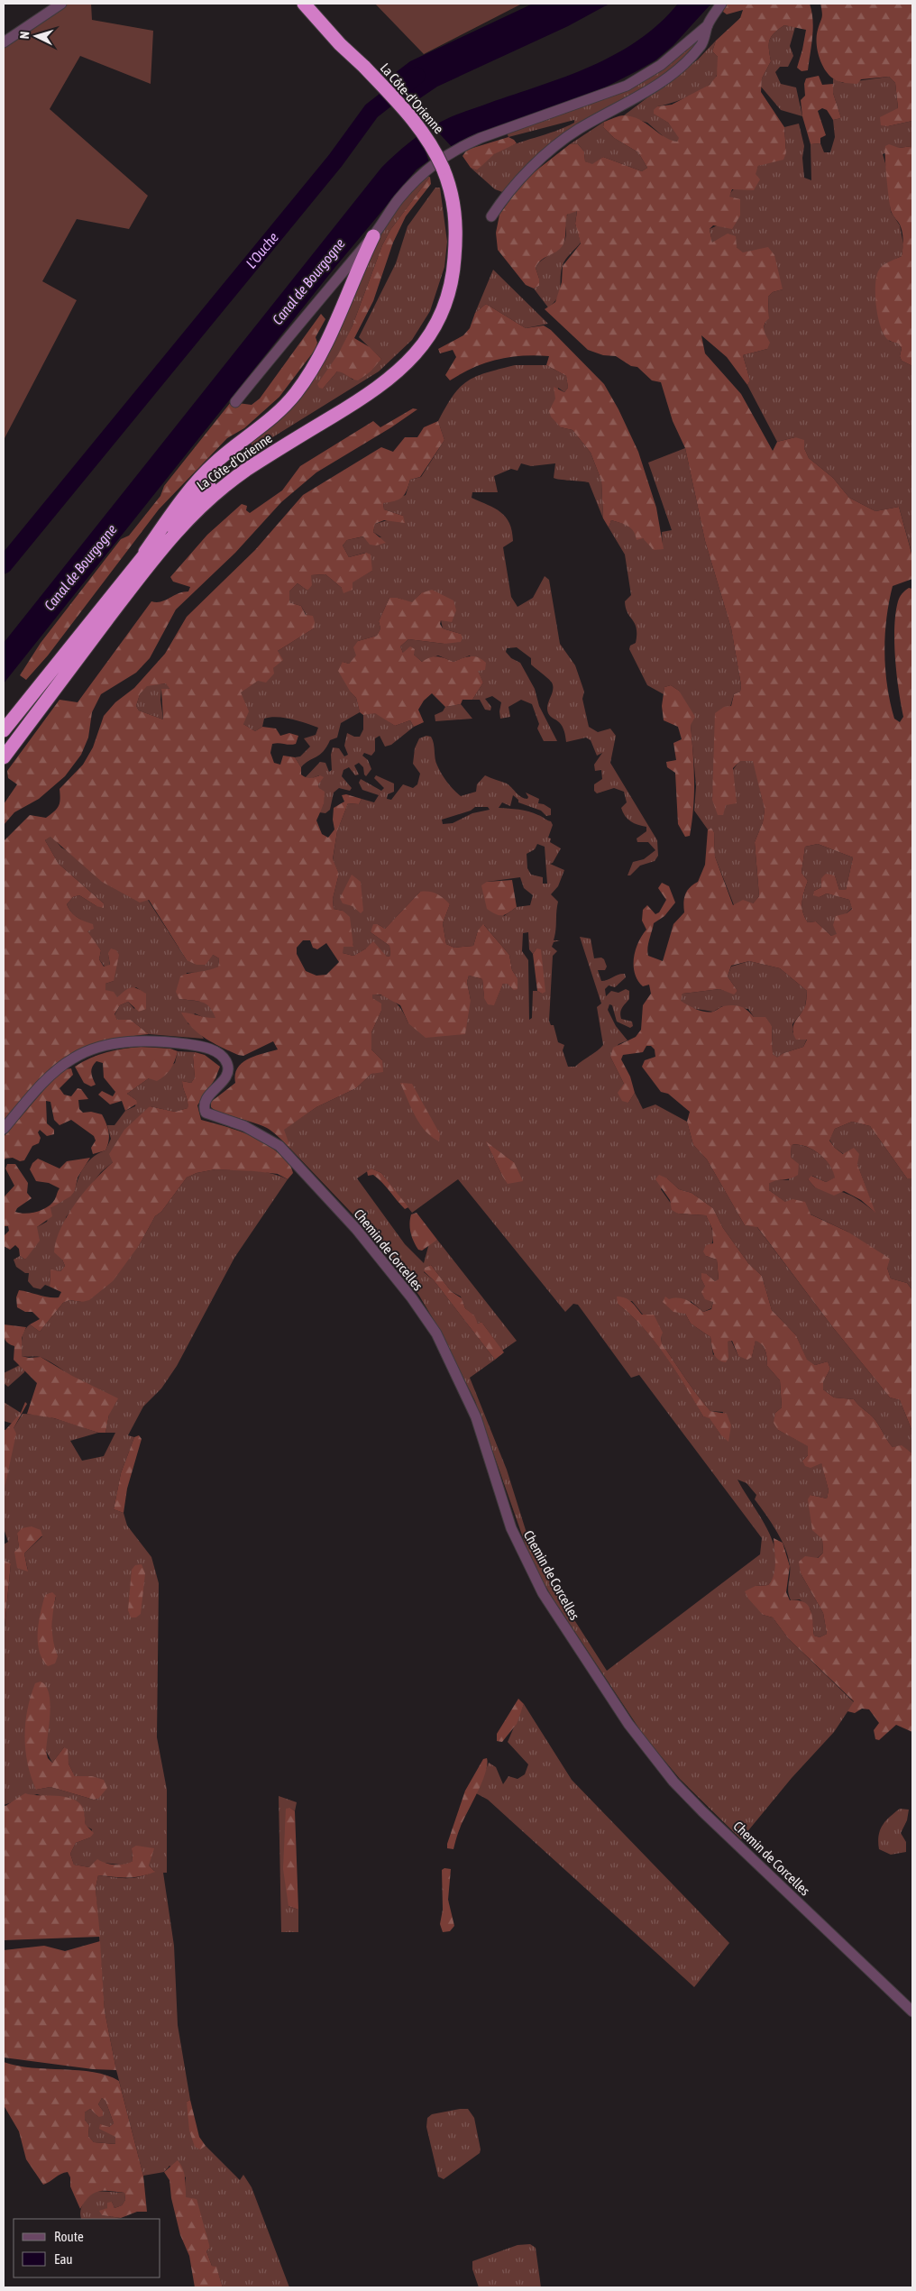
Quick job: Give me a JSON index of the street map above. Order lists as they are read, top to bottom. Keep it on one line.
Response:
{"streets":{"highway":["La Côte-d'Orienne"],"street":["Chemin de Corcelles"]},"water":["L'Ouche","Canal de Bourgogne"],"legend":["Route","Eau"],"north":"left"}
